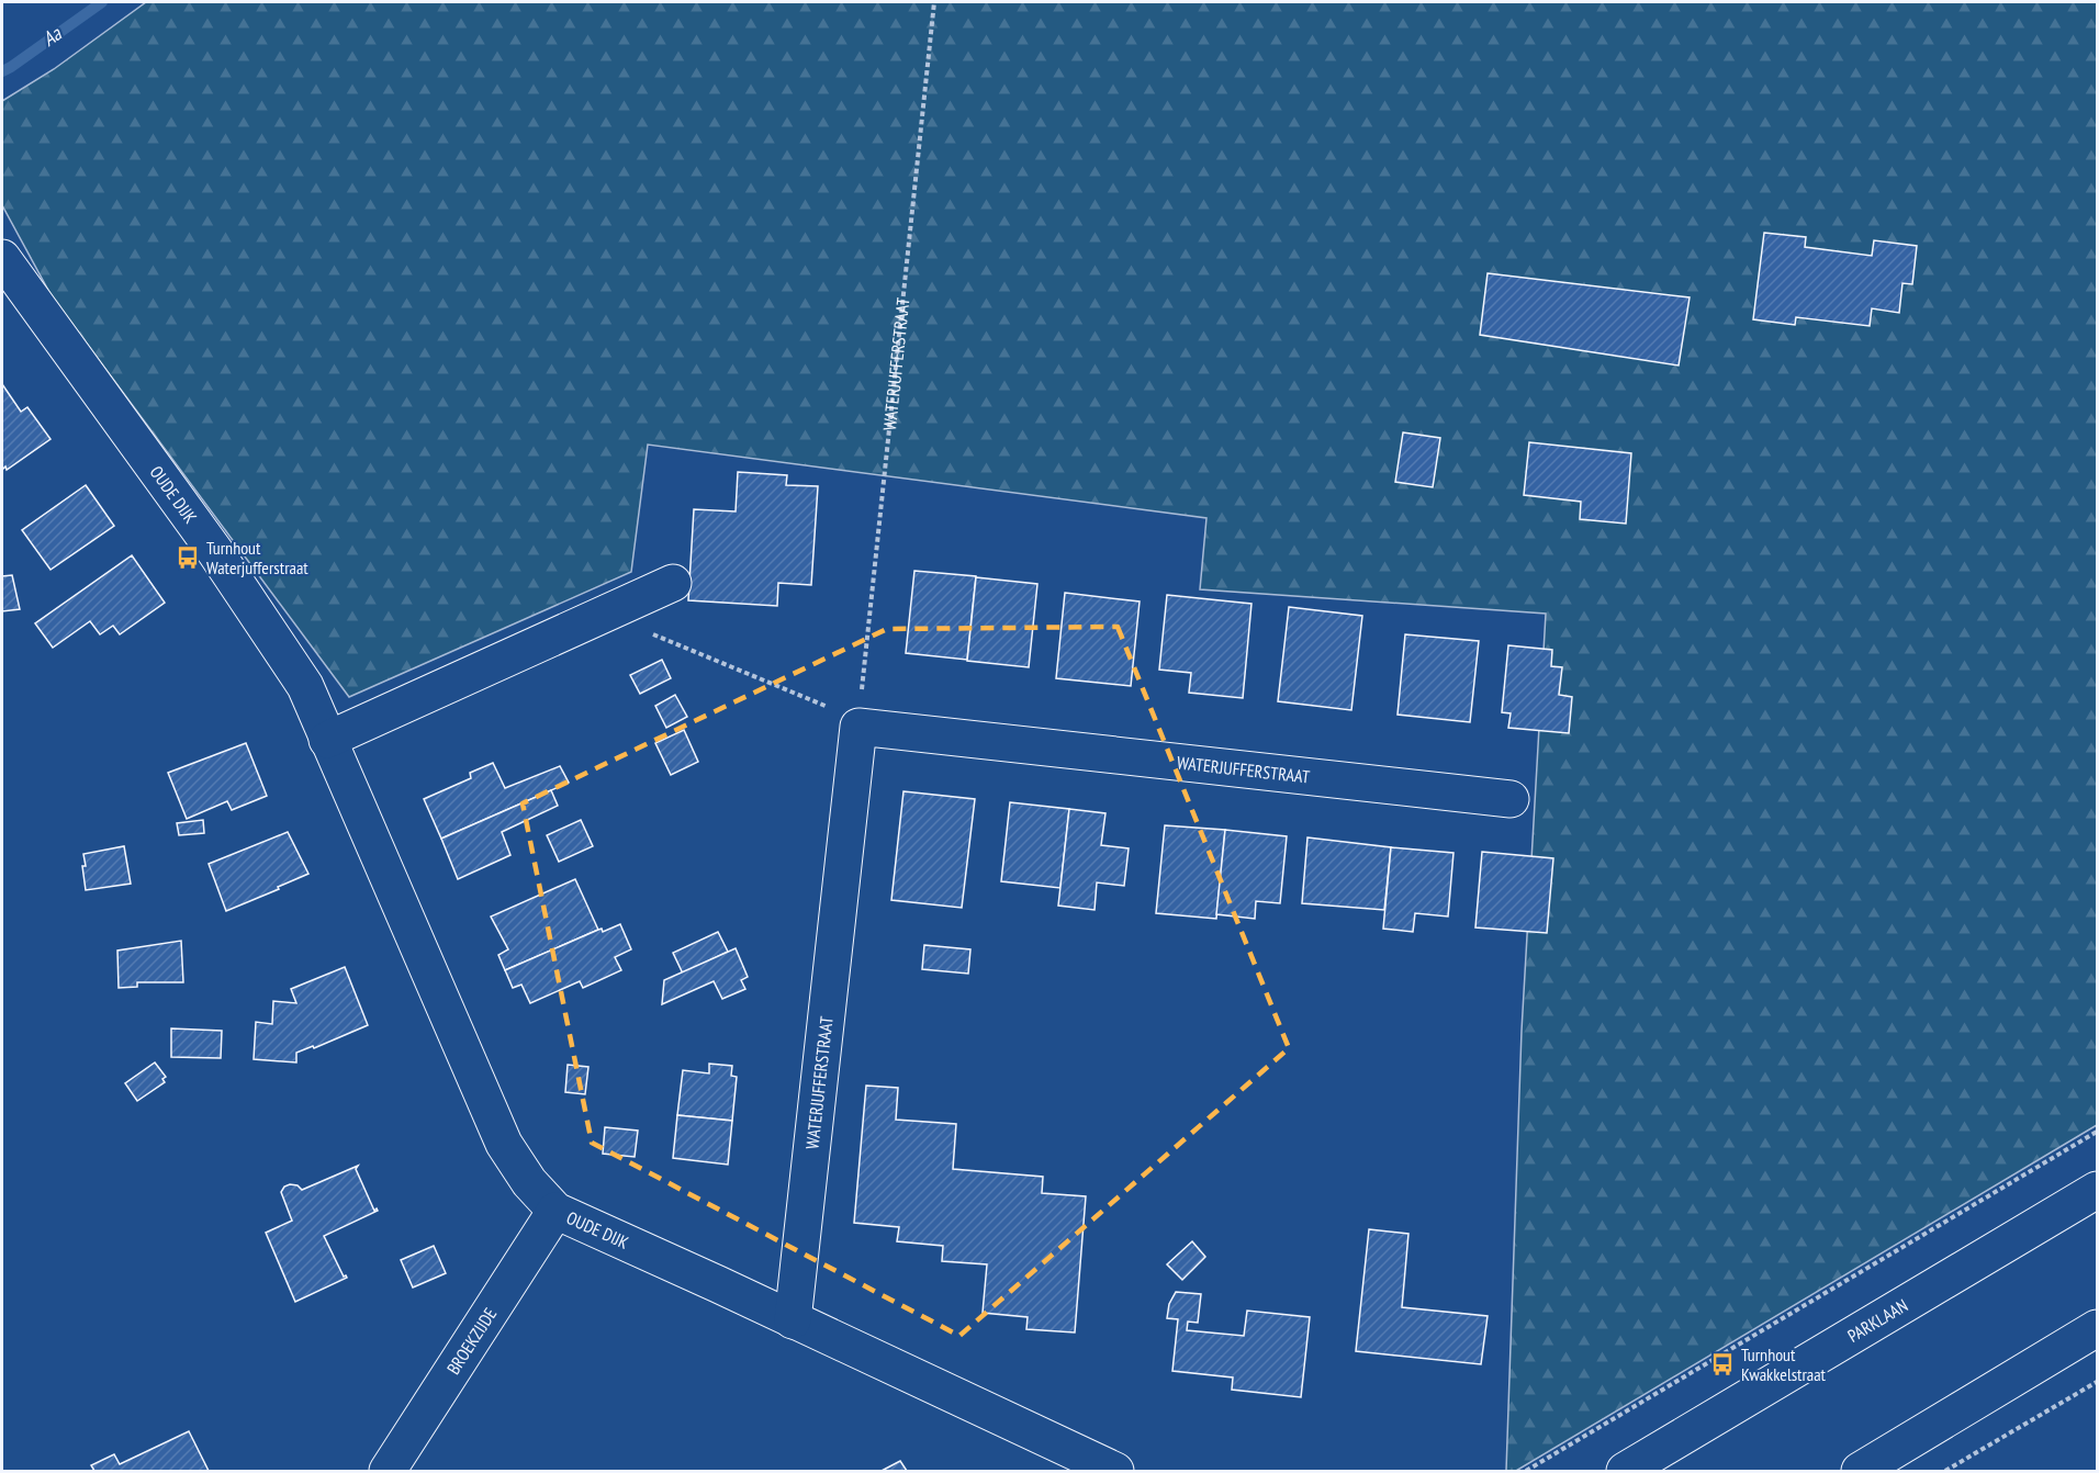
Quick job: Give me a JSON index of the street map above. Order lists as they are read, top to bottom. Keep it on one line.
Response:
{"streets":{"street":["WATERJUFFERSTRAAT","OUDE DIJK","PARKLAAN","BROEKZIJDE"]},"crossings":[["WATERJUFFERSTRAAT","OUDE DIJK"],["OUDE DIJK","BROEKZIJDE"]],"water":["Aa"],"places":{"bus stop":["Turnhout Waterjufferstraat","Turnhout Kwakkelstraat"]}}
